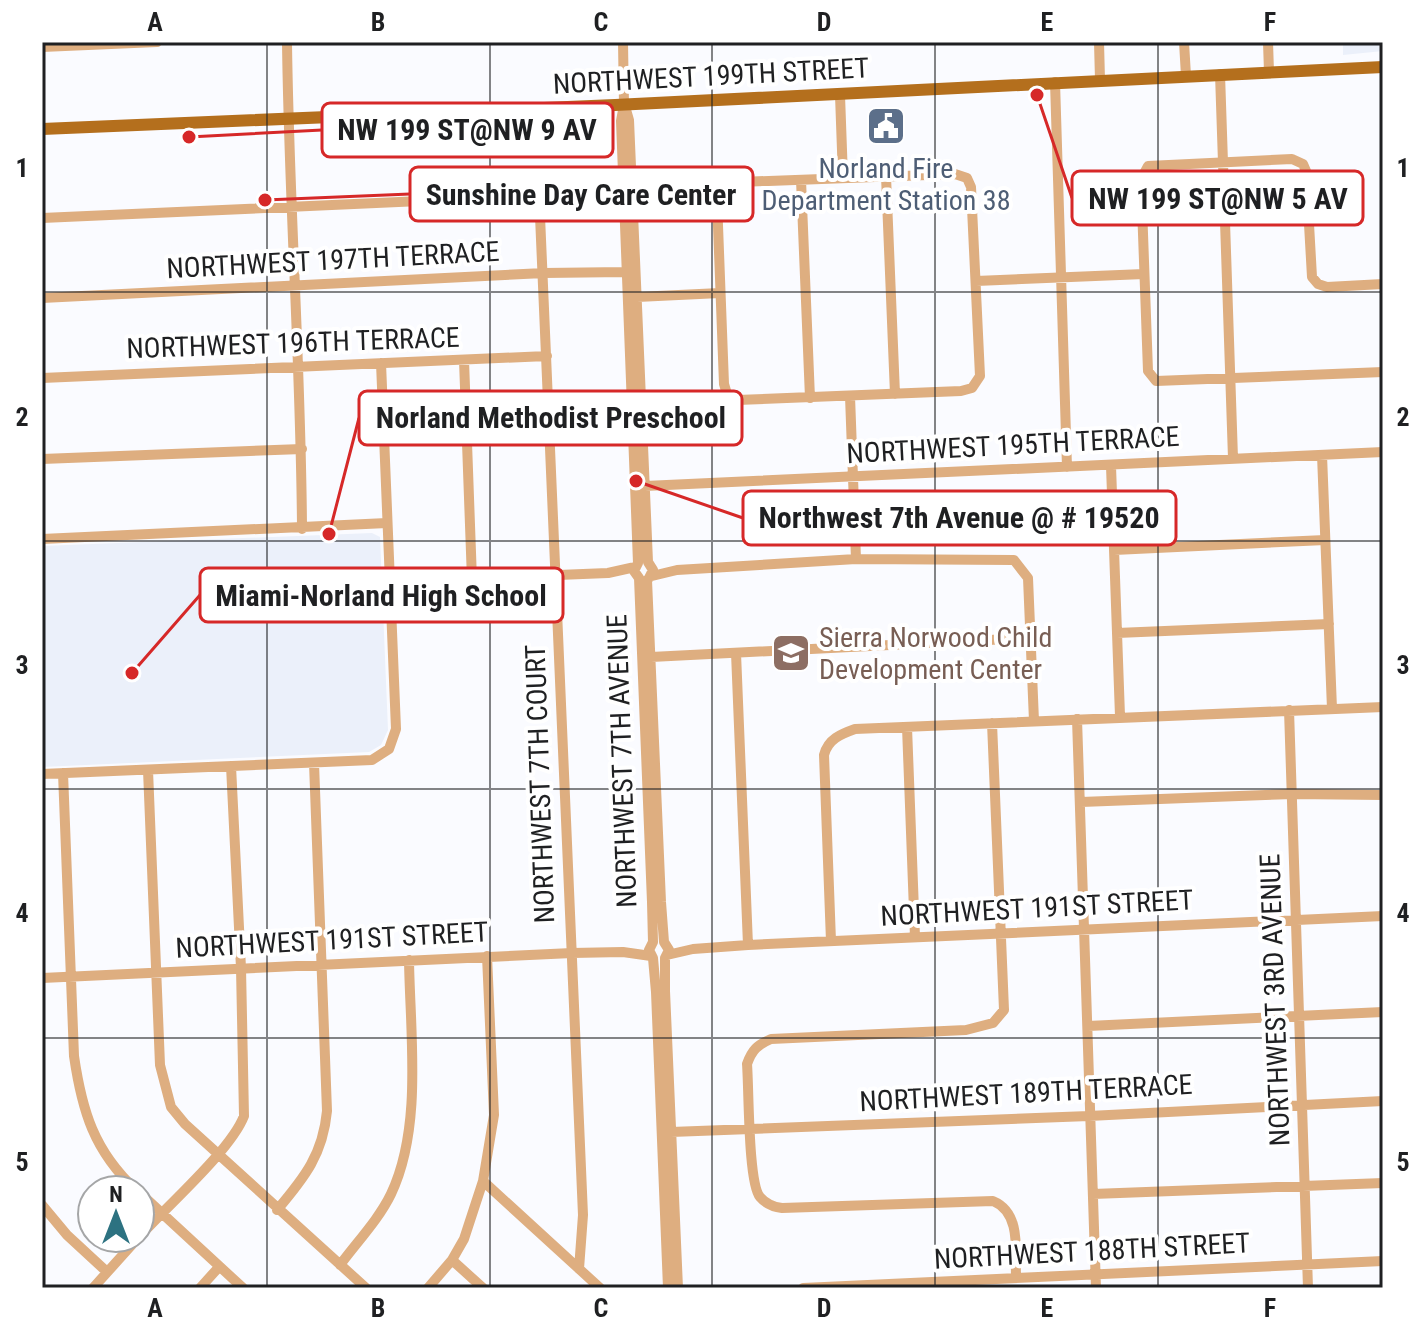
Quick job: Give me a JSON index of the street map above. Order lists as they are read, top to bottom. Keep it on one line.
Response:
{"streets":{"main road":["NORTHWEST 199TH STREET"],"street":["NORTHWEST 197TH TERRACE","NORTHWEST 196TH TERRACE","NORTHWEST 195TH TERRACE","NORTHWEST 7TH AVENUE","NORTHWEST 7TH COURT","NORTHWEST 191ST STREET","NORTHWEST 3RD AVENUE","NORTHWEST 189TH TERRACE","NORTHWEST 188TH STREET"]},"crossings":[["NORTHWEST 199TH STREET","NORTHWEST 7TH AVENUE"],["NORTHWEST 197TH TERRACE","NORTHWEST 7TH AVENUE"],["NORTHWEST 197TH TERRACE","NORTHWEST 7TH COURT"],["NORTHWEST 196TH TERRACE","NORTHWEST 7TH COURT"],["NORTHWEST 195TH TERRACE","NORTHWEST 7TH AVENUE"],["NORTHWEST 7TH AVENUE","NORTHWEST 191ST STREET"],["NORTHWEST 7TH AVENUE","NORTHWEST 189TH TERRACE"],["NORTHWEST 7TH COURT","NORTHWEST 191ST STREET"],["NORTHWEST 191ST STREET","NORTHWEST 3RD AVENUE"],["NORTHWEST 3RD AVENUE","NORTHWEST 189TH TERRACE"],["NORTHWEST 3RD AVENUE","NORTHWEST 188TH STREET"]],"places":{"other":["NW 199 ST@NW 5 AV","NW 199 ST@NW 9 AV","Sunshine Day Care Center","Northwest 7th Avenue @ # 19520","Norland Methodist Preschool","Miami-Norland High School"],"public building":["Norland Fire Department Station 38"],"school or university":["Sierra Norwood Child Development Center"]},"north":"top","grid":{"columns":["A","B","C","D","E","F"],"rows":["1","2","3","4","5"]}}
